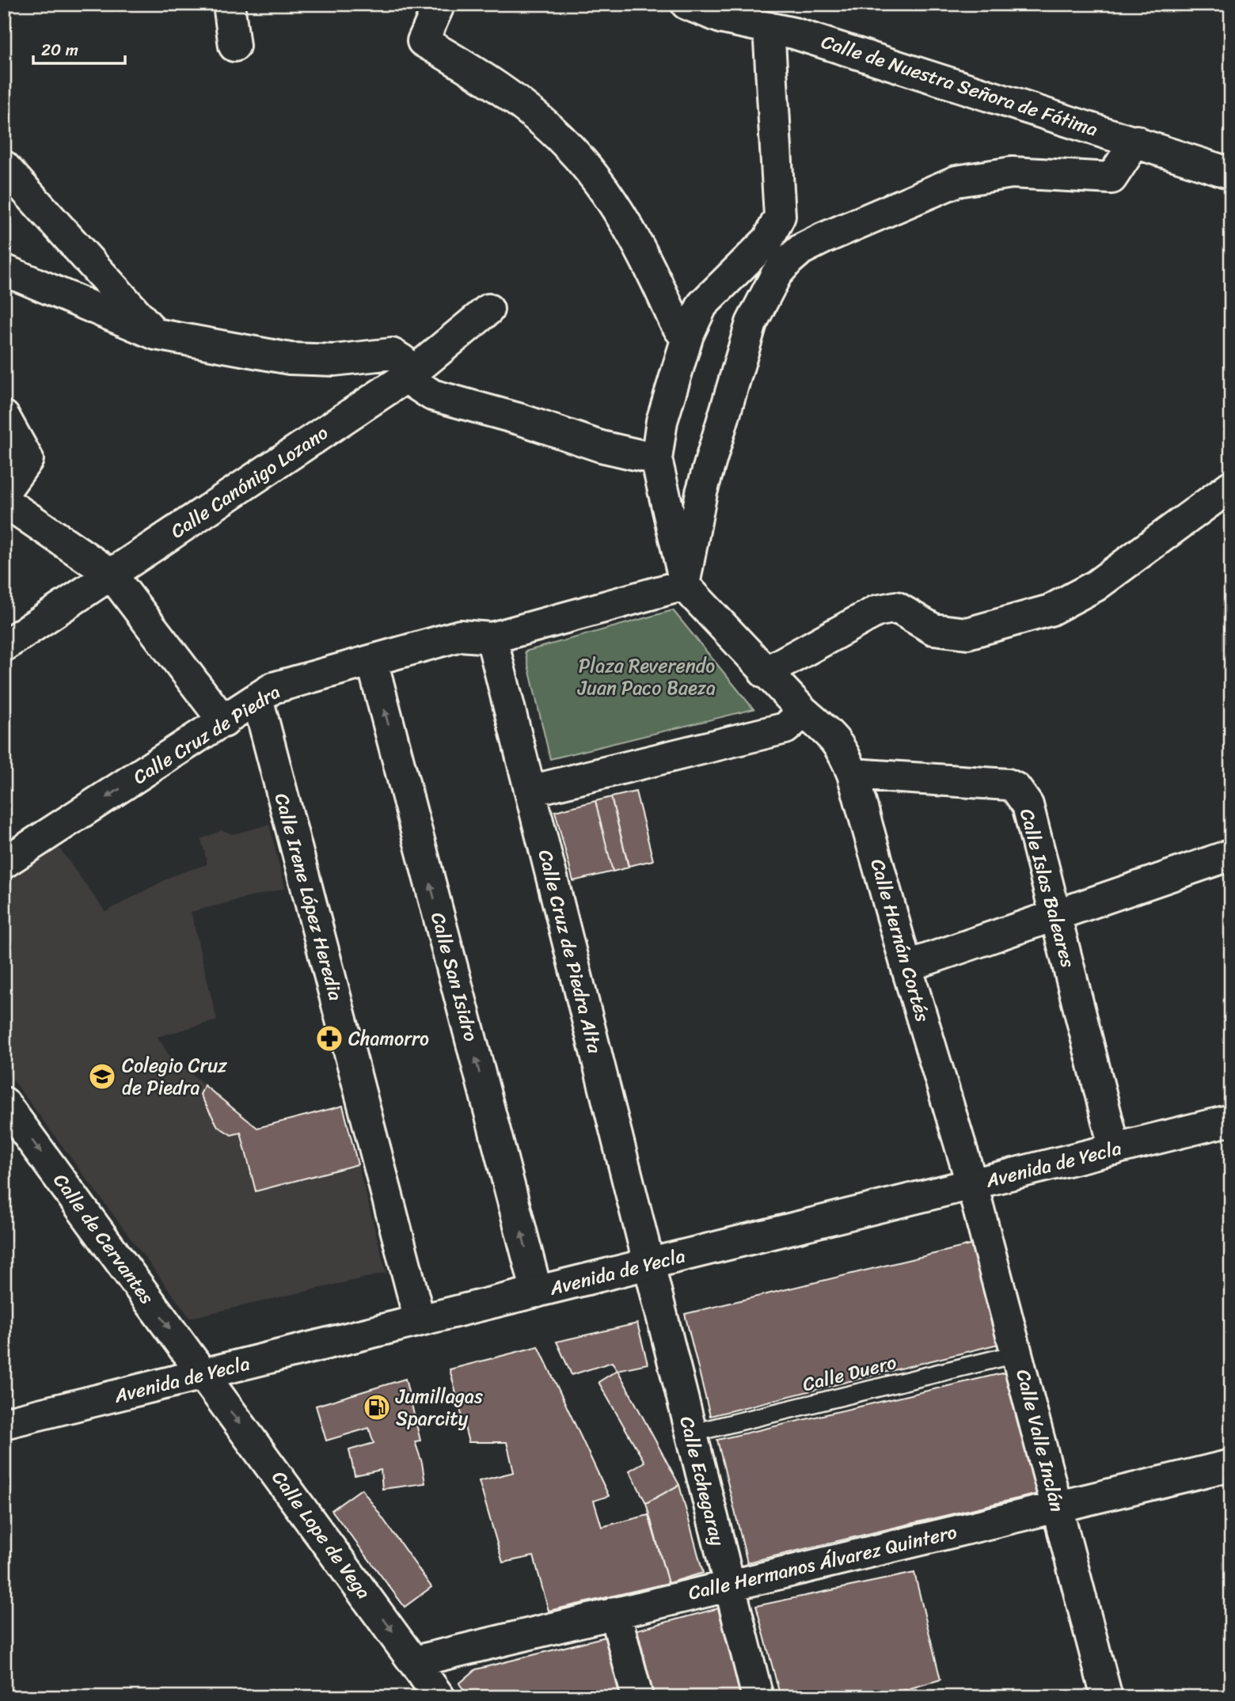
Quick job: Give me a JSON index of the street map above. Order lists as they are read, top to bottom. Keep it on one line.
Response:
{"streets":{"street":["Calle de Nuestra Señora de Fátima","Calle Canónigo Lozano","Calle Cruz de Piedra","Calle Islas Baleares","Calle Irene López Heredia","Calle Hernán Cortés","Calle Cruz de Piedra Alta","Calle San Isidro","Avenida de Yecla","Calle de Cervantes","Calle Valle Inclán","Calle Echegaray","Calle Lope de Vega","Calle Hermanos Álvarez Quintero"],"lane":["Calle Duero"]},"crossings":[["Calle Cruz de Piedra","Calle Irene López Heredia"],["Calle Cruz de Piedra","Calle Cruz de Piedra Alta"],["Calle Cruz de Piedra","Calle San Isidro"],["Calle Islas Baleares","Calle Hernán Cortés"],["Calle Islas Baleares","Avenida de Yecla"],["Calle Irene López Heredia","Avenida de Yecla"],["Calle Hernán Cortés","Avenida de Yecla"],["Calle Hernán Cortés","Calle Valle Inclán"],["Calle Cruz de Piedra Alta","Avenida de Yecla"],["Calle Cruz de Piedra Alta","Calle Echegaray"],["Calle San Isidro","Avenida de Yecla"],["Avenida de Yecla","Calle de Cervantes"],["Avenida de Yecla","Calle Valle Inclán"],["Avenida de Yecla","Calle Echegaray"],["Avenida de Yecla","Calle Lope de Vega"],["Calle de Cervantes","Calle Lope de Vega"],["Calle Duero","Calle Valle Inclán"],["Calle Duero","Calle Echegaray"],["Calle Valle Inclán","Calle Hermanos Álvarez Quintero"],["Calle Echegaray","Calle Hermanos Álvarez Quintero"],["Calle Lope de Vega","Calle Hermanos Álvarez Quintero"]],"one_way":["Calle Cruz de Piedra","Calle San Isidro","Calle de Cervantes","Calle Lope de Vega"],"parks":["Plaza Reverendo Juan Paco Baeza"],"places":{"pharmacy":["Chamorro"],"school or university":["Colegio Cruz de Piedra"],"fuel station":["Jumillagas Sparcity"]},"scale_bar":"20 m"}
